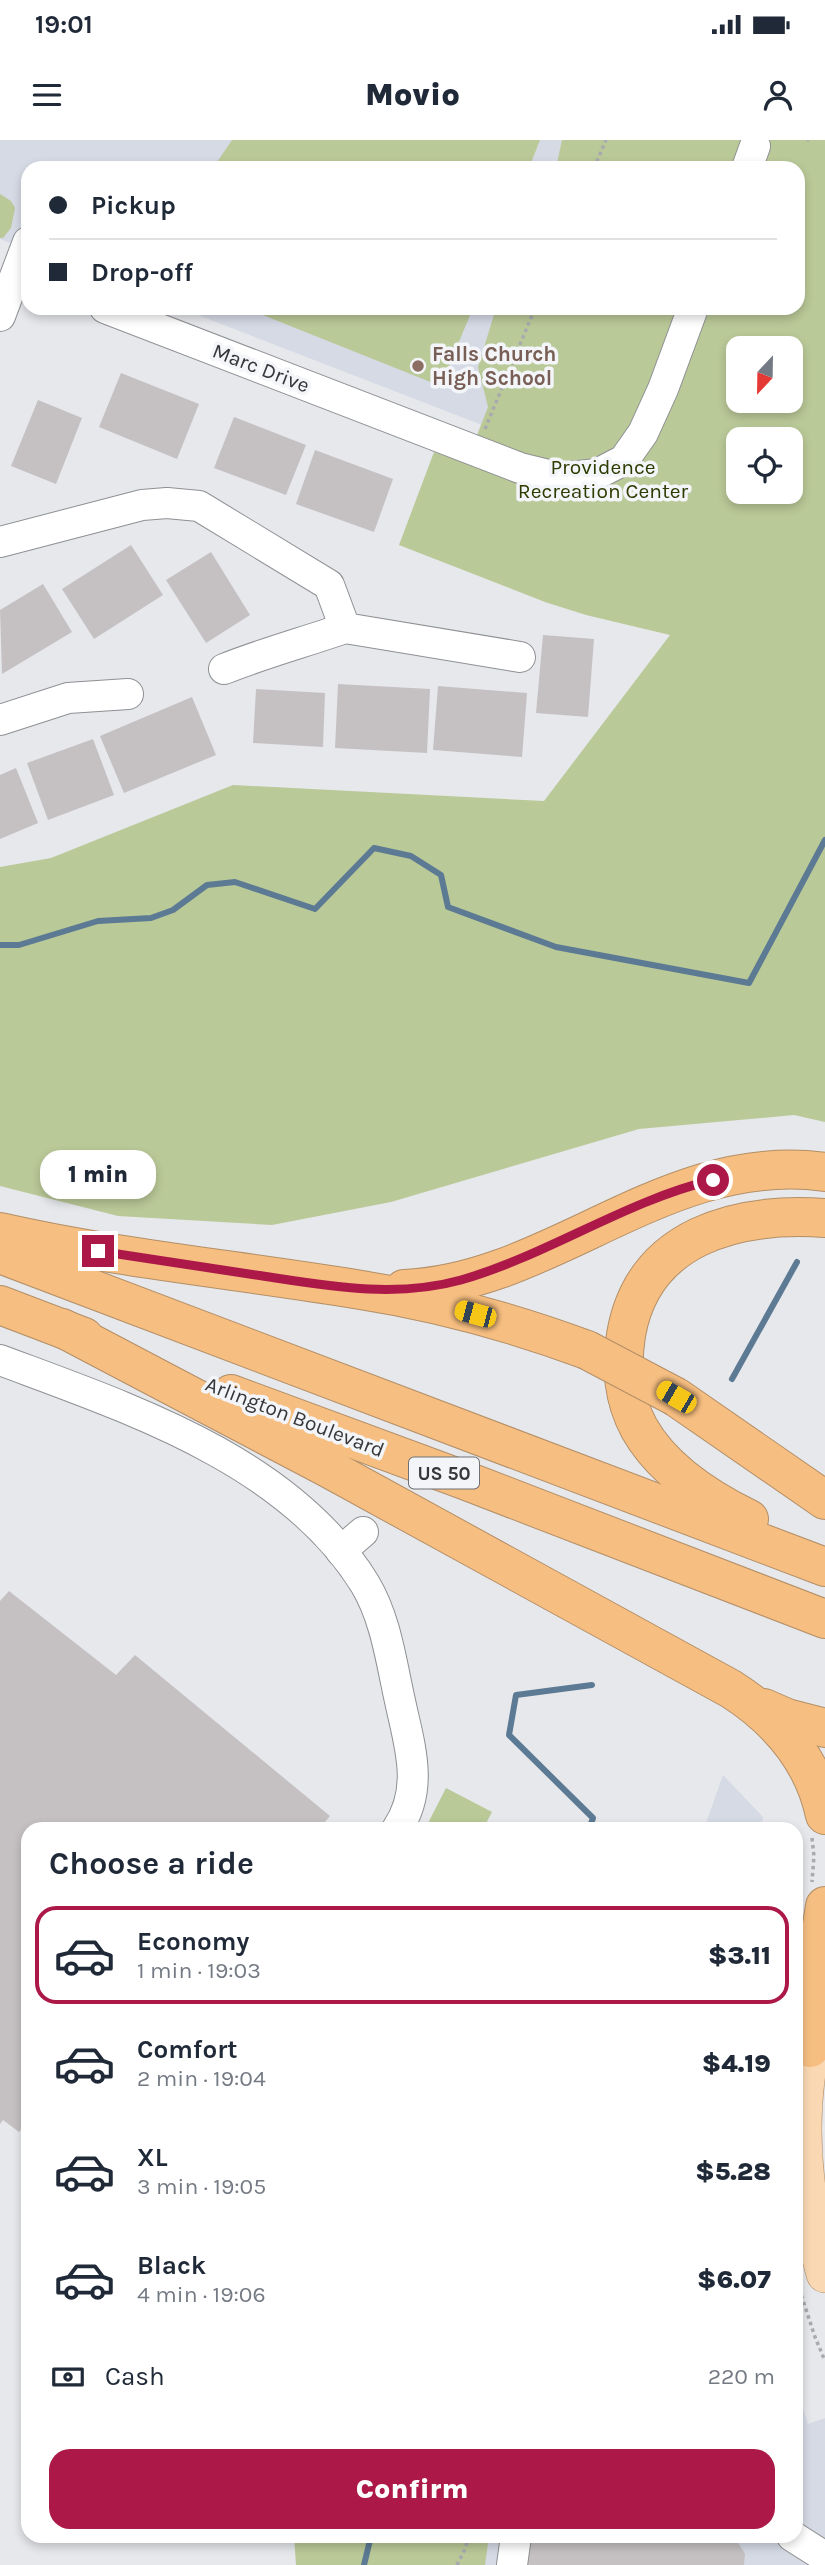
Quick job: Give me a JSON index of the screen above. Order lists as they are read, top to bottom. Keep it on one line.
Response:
{"streets":{"highway":["Arlington Boulevard","US 50"],"street":["Marc Drive"]},"parks":["Providence Recreation Center"],"places":["Falls Church High School"],"north":"bottom","page":{"status":"19:01","header":"Movio","banner":["Pickup","Drop-off"],"bubble":"1 min","heading":"Choose a ride","list":[{"name":"Economy","note":"1 min · 19:03","value":"$3.11"},{"name":"Comfort","note":"2 min · 19:04","value":"$4.19"},{"name":"XL","note":"3 min · 19:05","value":"$5.28"},{"name":"Black","note":"4 min · 19:06","value":"$6.07"}],"pay":["Cash","220 m"],"buttons":"Confirm"}}
